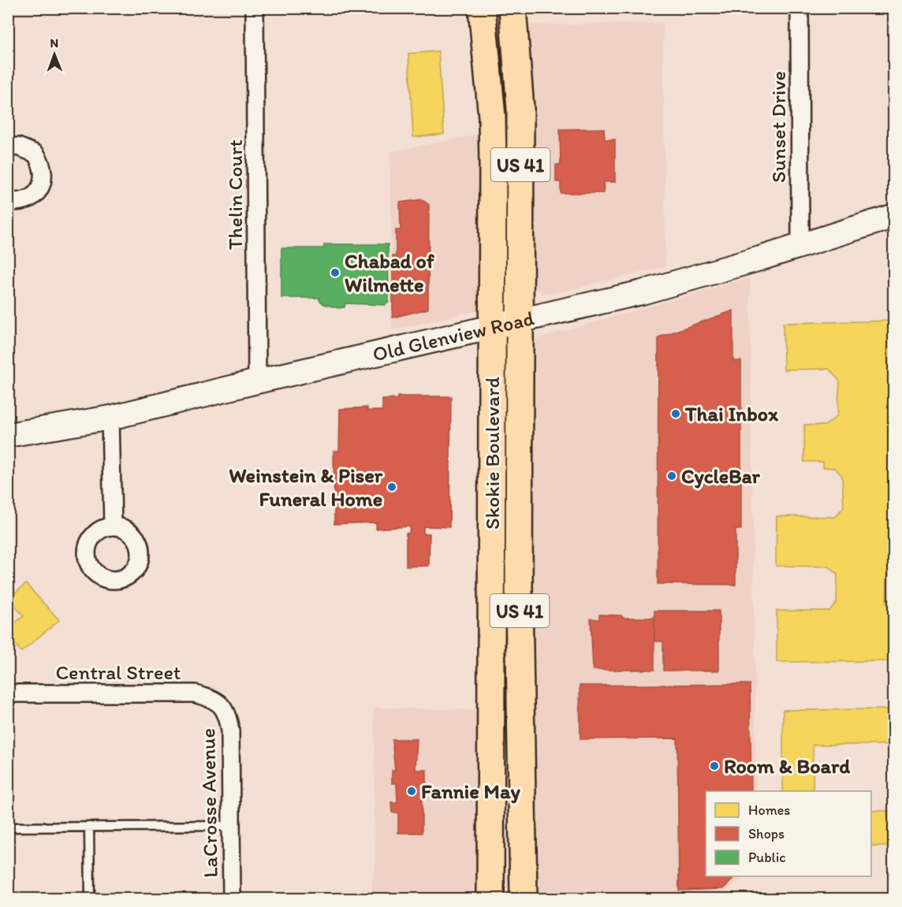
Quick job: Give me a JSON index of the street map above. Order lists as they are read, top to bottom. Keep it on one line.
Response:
{"streets":{"main road":["US 41","Skokie Boulevard"],"street":["Sunset Drive","Thelin Court","Old Glenview Road","Central Street","LaCrosse Avenue"]},"crossings":[["Sunset Drive","Old Glenview Road"],["Thelin Court","Old Glenview Road"],["Old Glenview Road","Skokie Boulevard"],["Central Street","LaCrosse Avenue"]],"places":["Chabad of Wilmette","Thai Inbox","CycleBar","Weinstein & Piser Funeral Home","Room & Board","Fannie May"],"legend":["Homes","Shops","Public"],"north":"top"}
